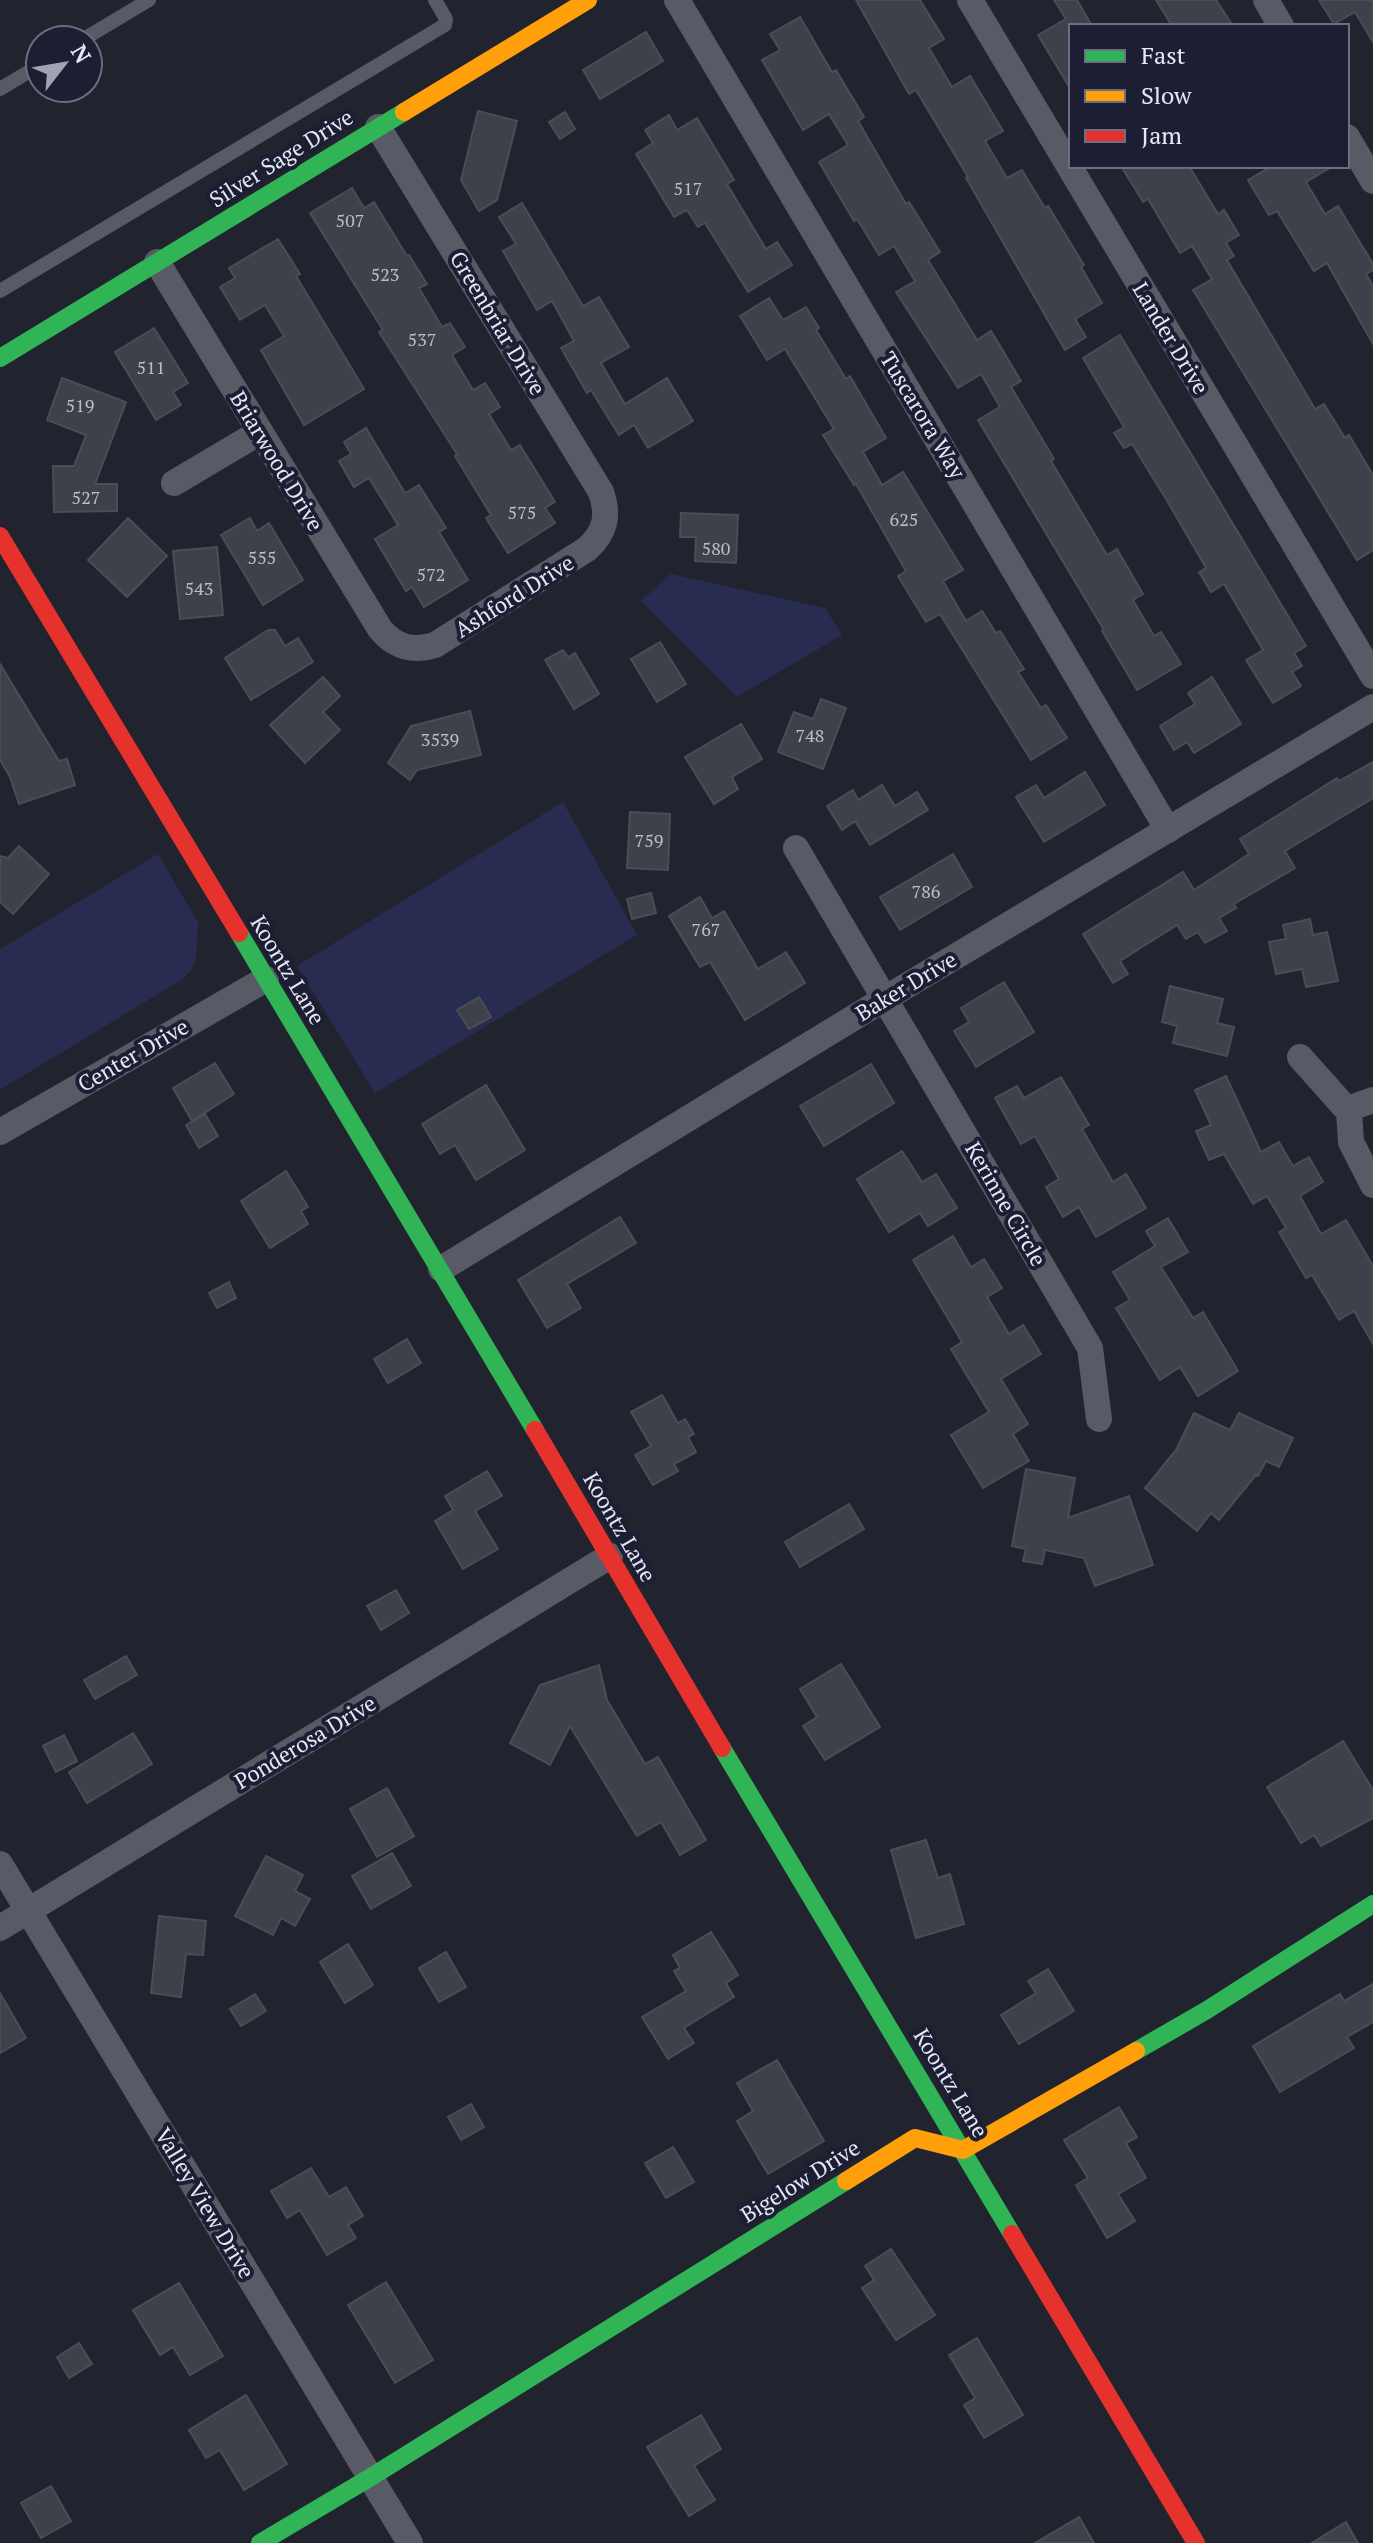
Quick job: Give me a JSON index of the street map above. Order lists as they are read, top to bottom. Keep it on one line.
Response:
{"streets":{"street":["Silver Sage Drive","Greenbriar Drive","Lander Drive","Tuscarora Way","Briarwood Drive","Ashford Drive","Koontz Lane","Baker Drive","Center Drive","Kerinne Circle","Ponderosa Drive","Bigelow Drive","Valley View Drive"]},"crossings":[["Silver Sage Drive","Greenbriar Drive"],["Silver Sage Drive","Briarwood Drive"],["Greenbriar Drive","Ashford Drive"],["Tuscarora Way","Baker Drive"],["Briarwood Drive","Ashford Drive"],["Koontz Lane","Baker Drive"],["Koontz Lane","Center Drive"],["Koontz Lane","Ponderosa Drive"],["Koontz Lane","Bigelow Drive"],["Baker Drive","Kerinne Circle"],["Ponderosa Drive","Valley View Drive"],["Bigelow Drive","Valley View Drive"]],"house_numbers":["517","507","523","537","511","519","527","575","625","580","555","572","543","748","3539","759","786","767"],"legend":["Fast","Slow","Jam"],"north":"top right"}
